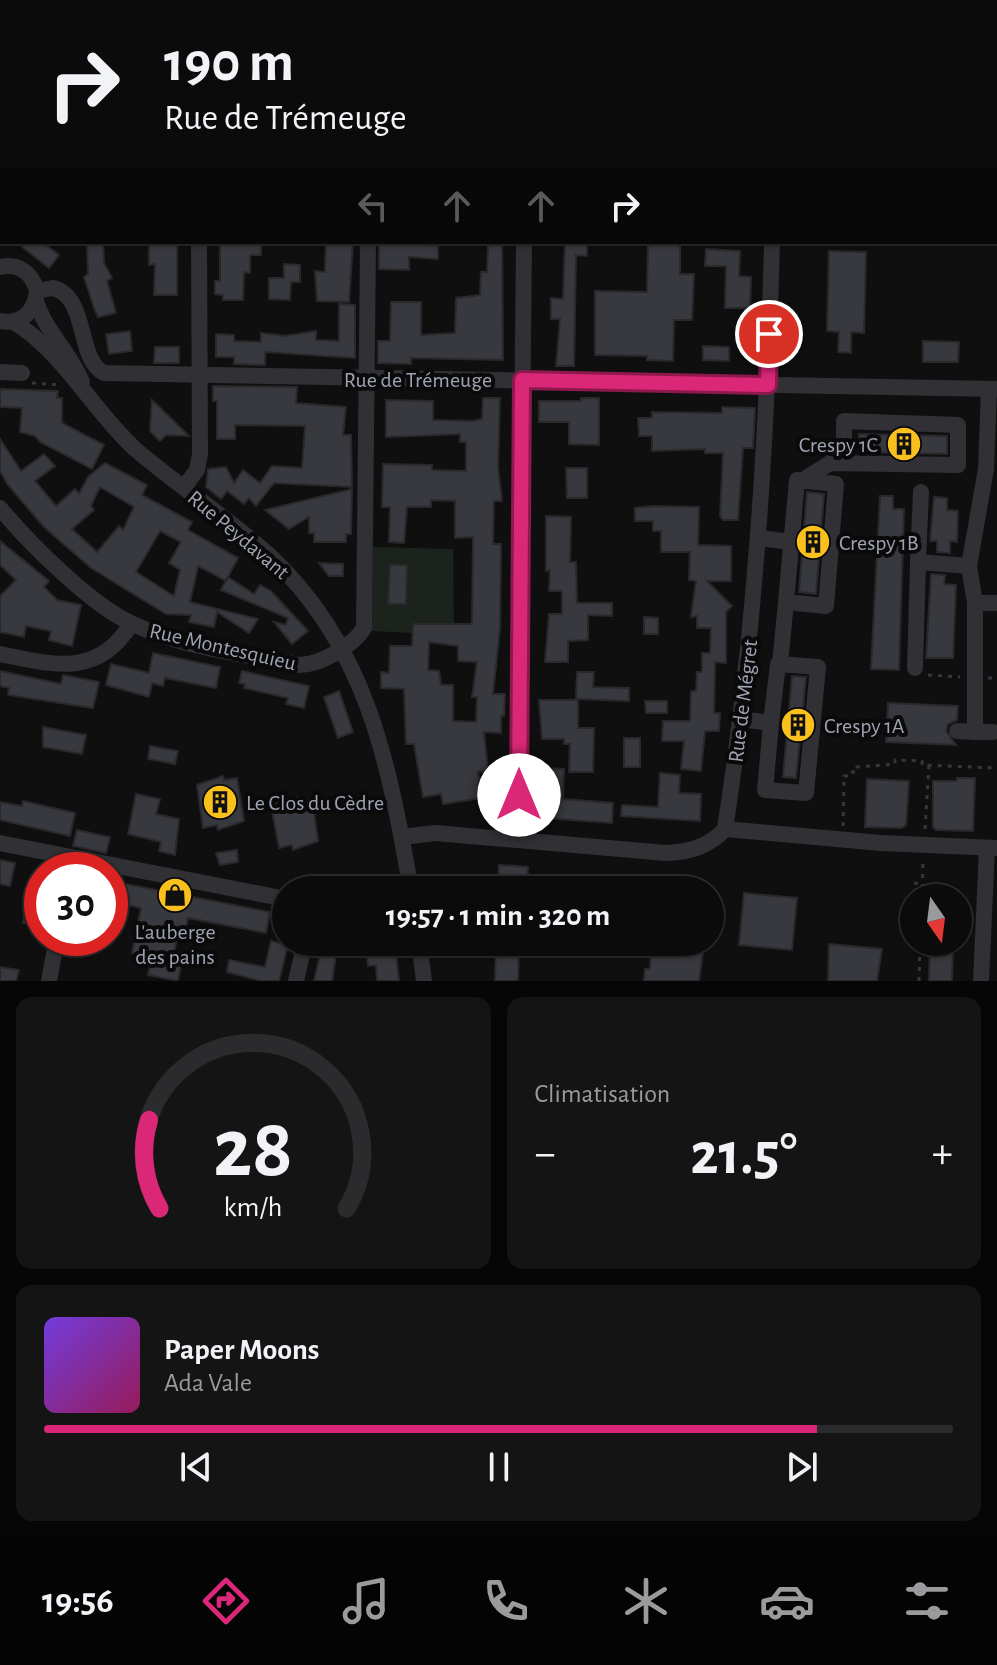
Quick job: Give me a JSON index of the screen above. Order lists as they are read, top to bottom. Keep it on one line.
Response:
{"streets":{"street":["Rue de Trémeuge","Rue Peydavant","Rue Montesquieu","Rue de Mégret"]},"crossings":[["Rue de Trémeuge","Rue Peydavant"],["Rue de Trémeuge","Rue de Mégret"],["Rue Peydavant","Rue Montesquieu"]],"places":{"building":["Crespy 1C","Crespy 1B","Crespy 1A","Le Clos du Cèdre"],"shop":["L'auberge des pains"]},"north":"bottom","page":{"turn":["190 m","Rue de Trémeuge"],"limit":"30","trip":"19:57 · 1 min · 320 m","tile":"Climatisation","heat":["−","21.5°","+"],"song":["Paper Moons","Ada Vale"],"tabs":"19:56","gauge":["28","km/h"]}}
